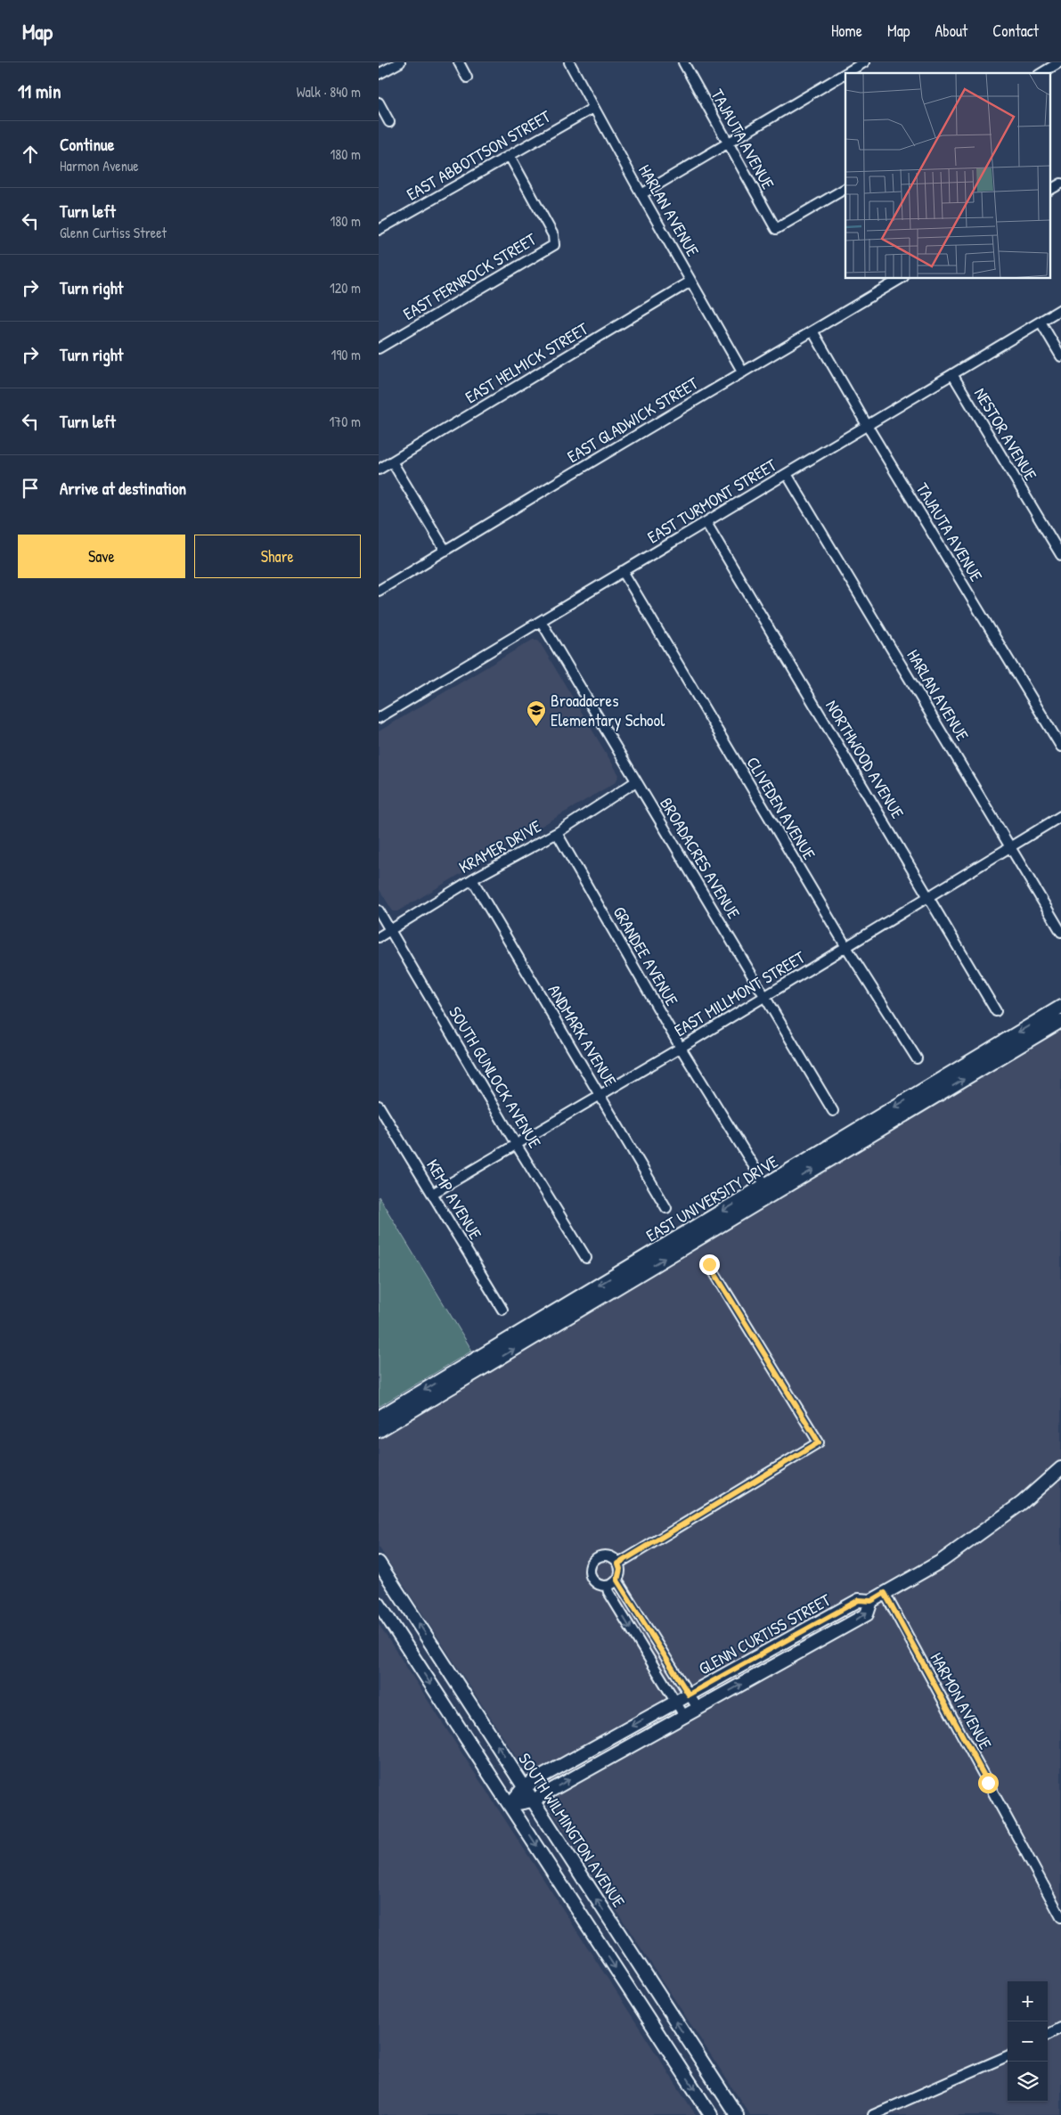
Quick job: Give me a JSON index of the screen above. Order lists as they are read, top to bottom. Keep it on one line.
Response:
{"streets":{"street":["TAJAUTA AVENUE","EAST ABBOTTSON STREET","HARLAN AVENUE","EAST FERNROCK STREET","EAST HELMICK STREET","EAST GLADWICK STREET","NESTOR AVENUE","EAST TURMONT STREET","NORTHWOOD AVENUE","CLIVEDEN AVENUE","KRAMER DRIVE","BROADACRES AVENUE","GRANDEE AVENUE","EAST MILLMONT STREET","ANDMARK AVENUE","SOUTH GUNLOCK AVENUE","EAST UNIVERSITY DRIVE","KEMP AVENUE","GLENN CURTISS STREET","HARMON AVENUE","SOUTH WILMINGTON AVENUE"]},"crossings":[["TAJAUTA AVENUE","EAST GLADWICK STREET"],["TAJAUTA AVENUE","EAST TURMONT STREET"],["EAST ABBOTTSON STREET","HARLAN AVENUE"],["EAST ABBOTTSON STREET","EAST FERNROCK STREET"],["HARLAN AVENUE","EAST HELMICK STREET"],["HARLAN AVENUE","EAST GLADWICK STREET"],["HARLAN AVENUE","EAST TURMONT STREET"],["HARLAN AVENUE","EAST MILLMONT STREET"],["NESTOR AVENUE","EAST TURMONT STREET"],["EAST TURMONT STREET","NORTHWOOD AVENUE"],["EAST TURMONT STREET","CLIVEDEN AVENUE"],["EAST TURMONT STREET","BROADACRES AVENUE"],["NORTHWOOD AVENUE","EAST MILLMONT STREET"],["CLIVEDEN AVENUE","EAST MILLMONT STREET"],["KRAMER DRIVE","BROADACRES AVENUE"],["KRAMER DRIVE","GRANDEE AVENUE"],["KRAMER DRIVE","ANDMARK AVENUE"],["KRAMER DRIVE","SOUTH GUNLOCK AVENUE"],["BROADACRES AVENUE","EAST MILLMONT STREET"],["GRANDEE AVENUE","EAST MILLMONT STREET"],["GRANDEE AVENUE","EAST UNIVERSITY DRIVE"],["EAST MILLMONT STREET","ANDMARK AVENUE"],["EAST MILLMONT STREET","SOUTH GUNLOCK AVENUE"],["EAST MILLMONT STREET","KEMP AVENUE"],["GLENN CURTISS STREET","HARMON AVENUE"],["GLENN CURTISS STREET","SOUTH WILMINGTON AVENUE"]],"places":{"school or university":["Broadacres Elementary School"]},"page":{"header":"Map","nav":["Home","Map","About","Contact"],"heading":["11 min","Walk · 840 m"],"list":[["Continue","Harmon Avenue","180 m"],["Turn left","Glenn Curtiss Street","180 m"],["Turn right","120 m"],["Turn right","190 m"],["Turn left","170 m"],"Arrive at destination"],"buttons":["Save","Share"],"map_buttons":["+","−"]}}
